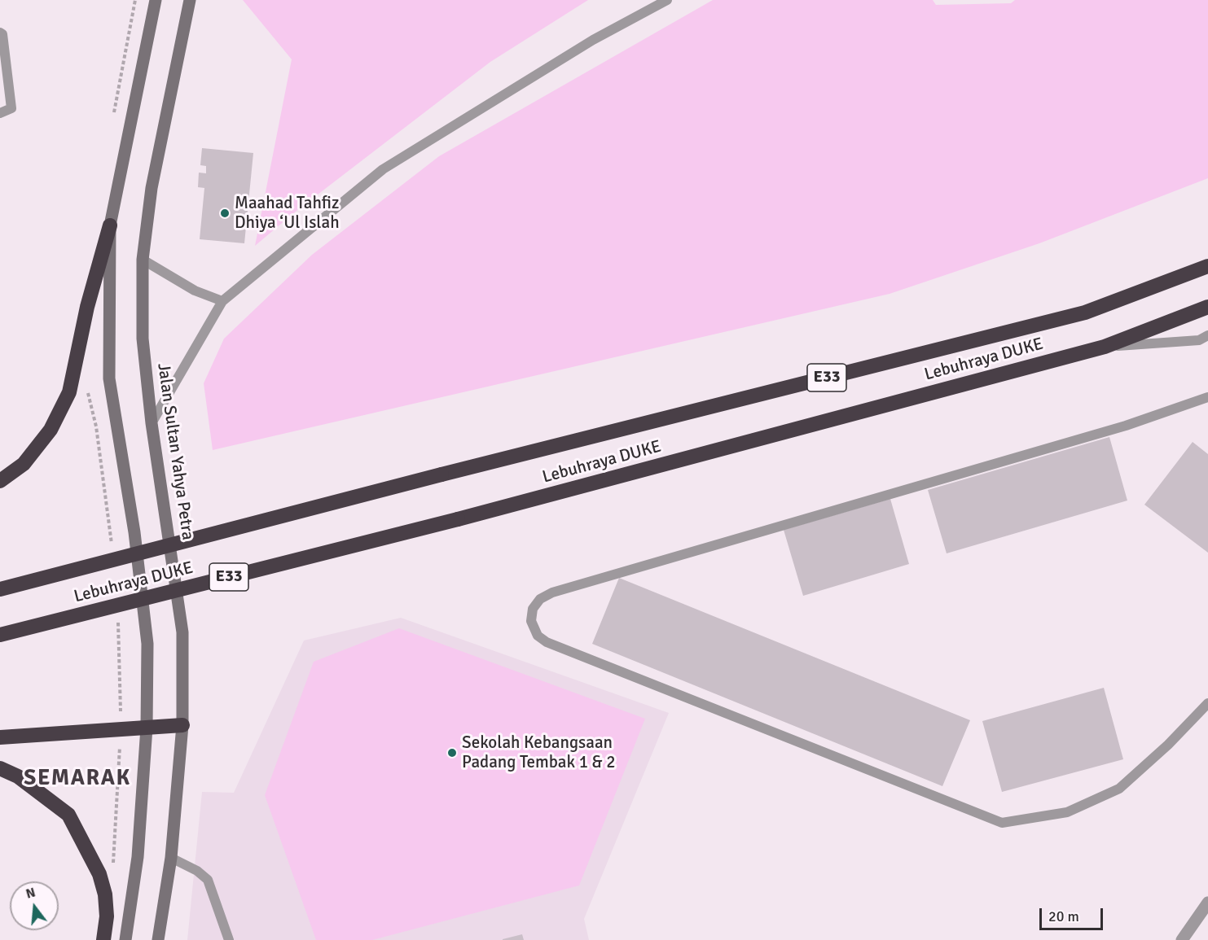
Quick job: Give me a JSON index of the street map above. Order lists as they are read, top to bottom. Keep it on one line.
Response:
{"streets":{"highway":["Lebuhraya DUKE","E33"],"main road":["Jalan Sultan Yahya Petra"]},"districts":["SEMARAK"],"places":["Maahad Tahfiz Dhiya ‘Ul Islah","Sekolah Kebangsaan Padang Tembak 1 & 2"],"scale_bar":"20 m","north":"top"}
